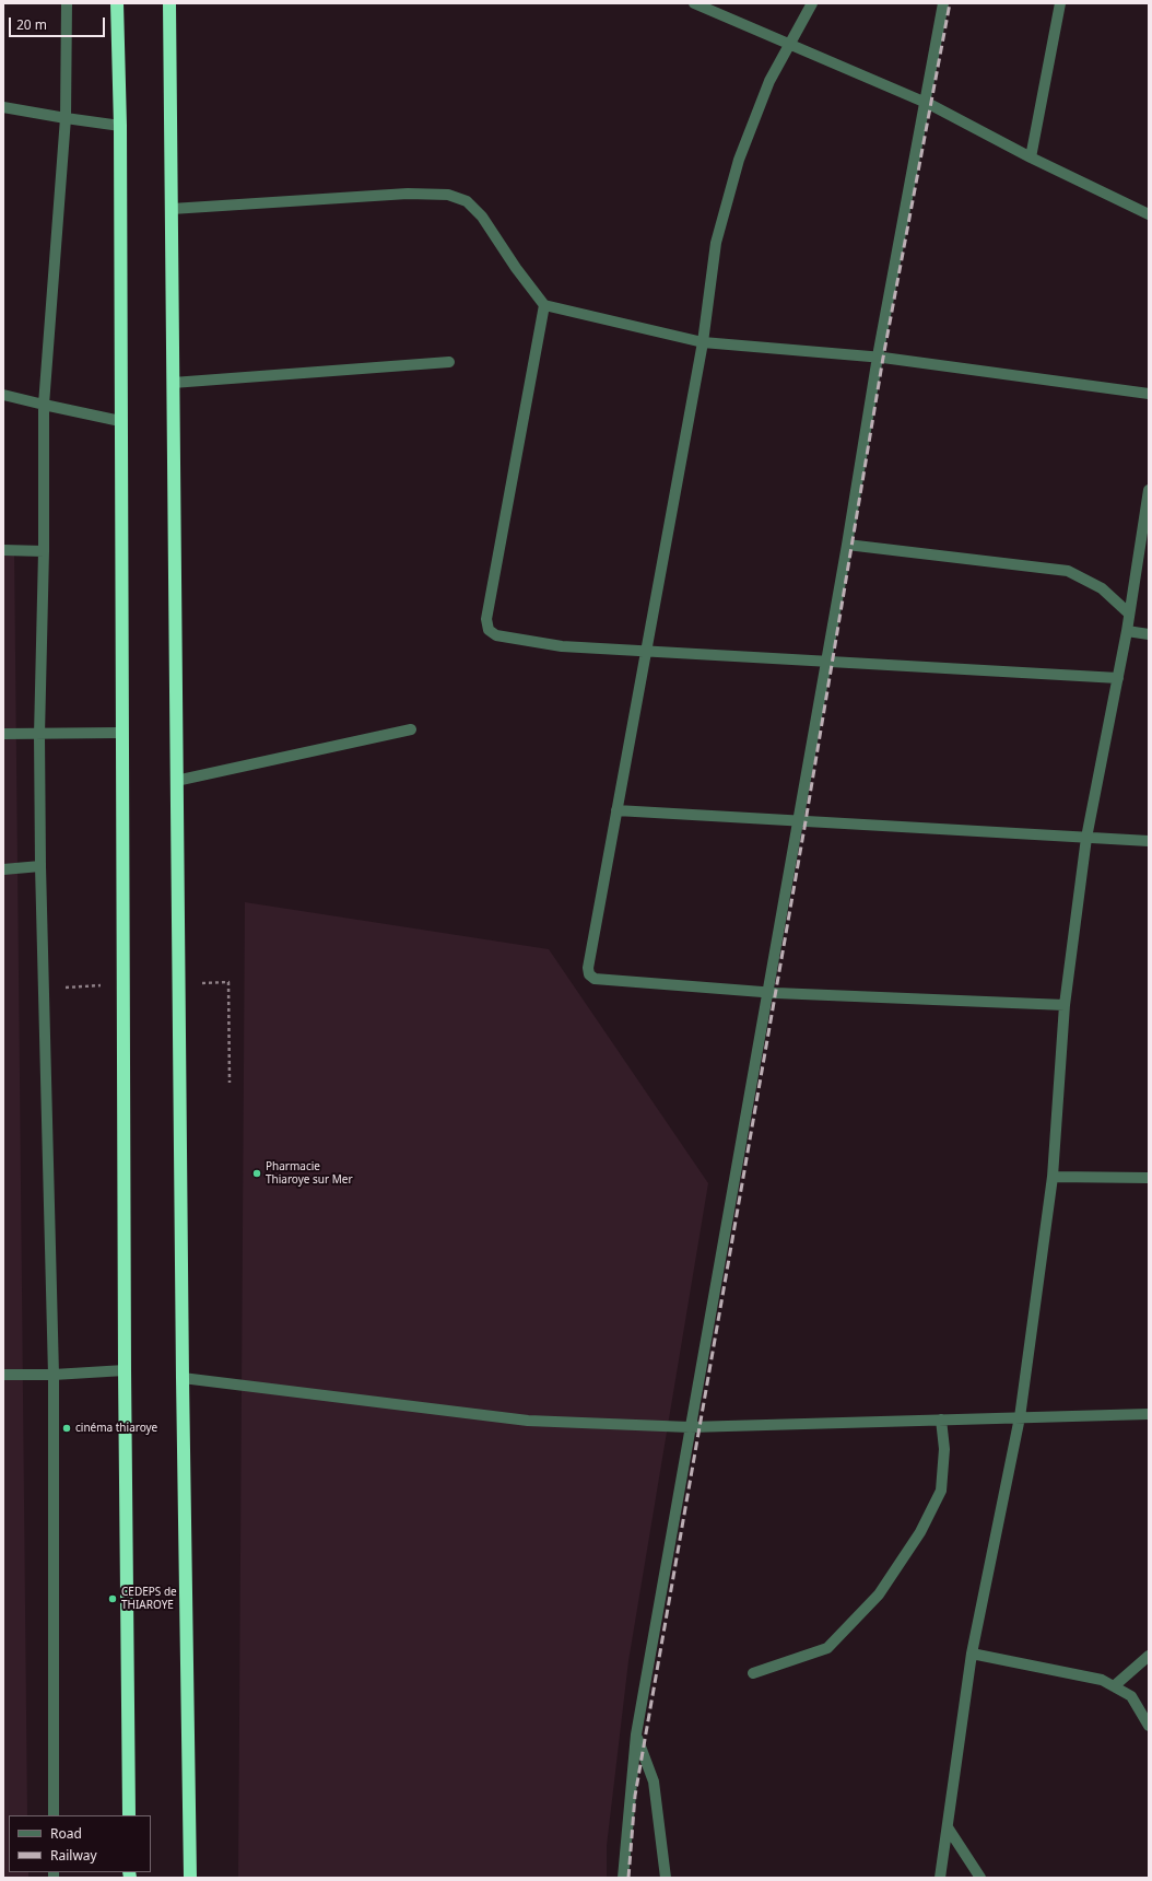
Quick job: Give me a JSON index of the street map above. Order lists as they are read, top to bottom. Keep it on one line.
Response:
{"places":["Pharmacie Thiaroye sur Mer","cinéma thiaroye","CEDEPS de THIAROYE"],"legend":["Road","Railway"],"scale_bar":"20 m"}
